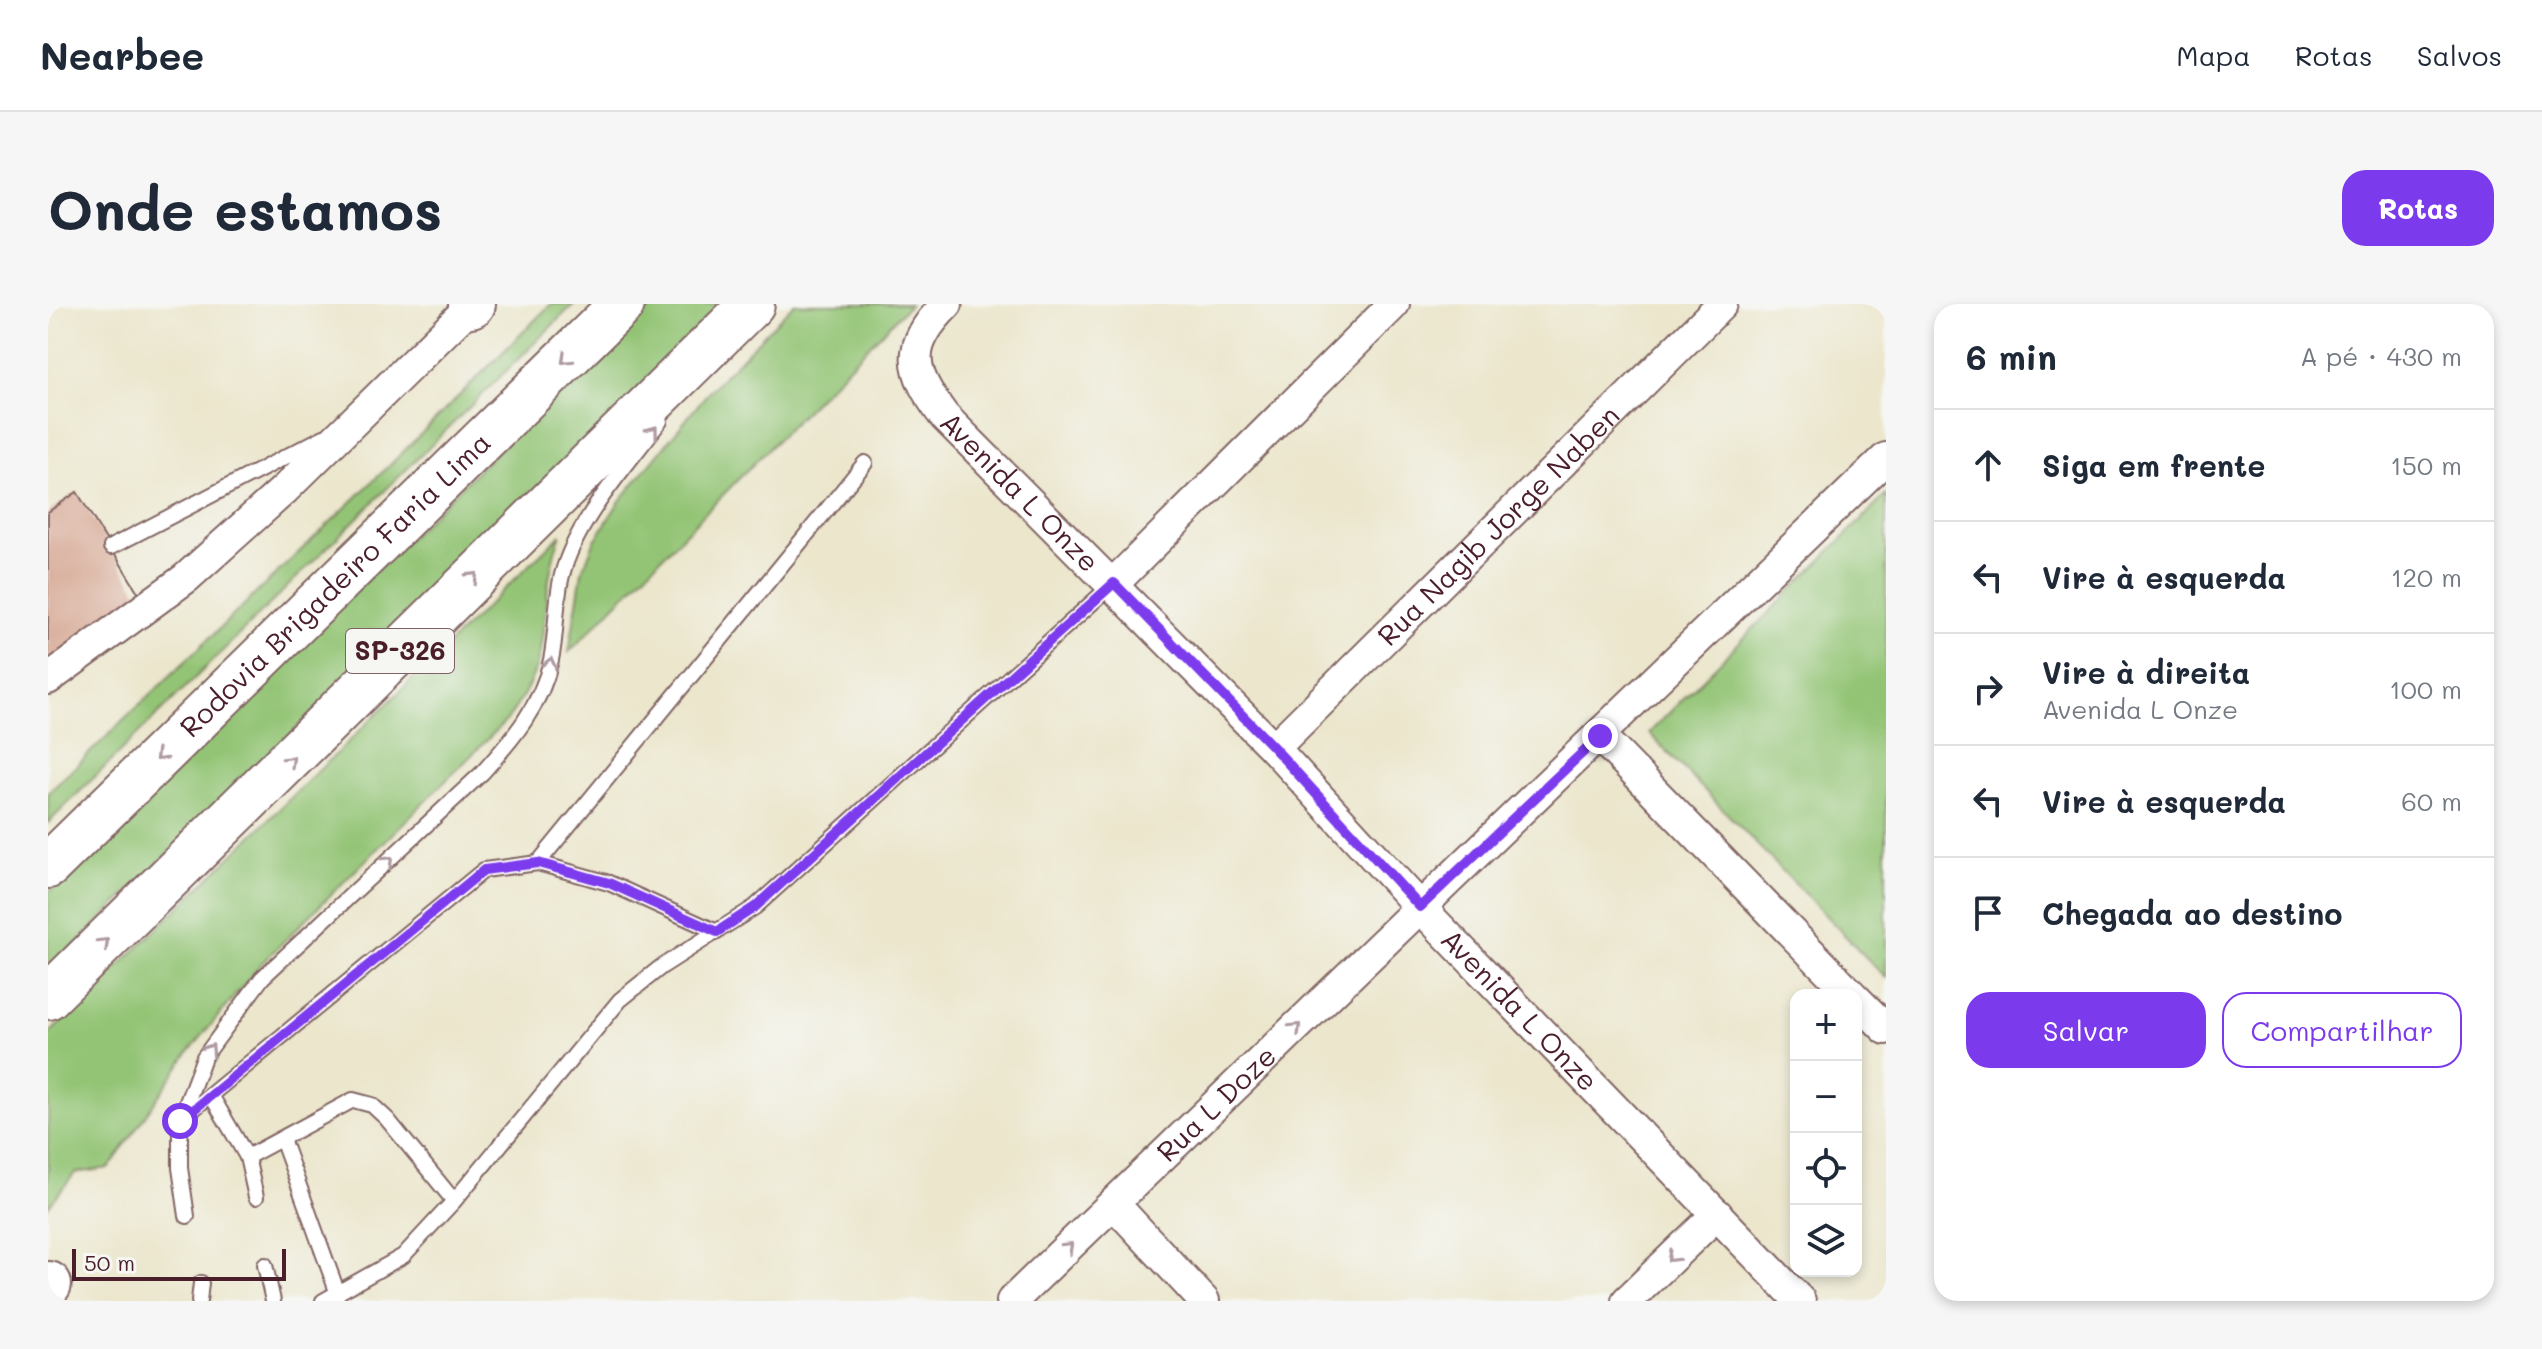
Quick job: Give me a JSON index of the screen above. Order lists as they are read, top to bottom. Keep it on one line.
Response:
{"streets":{"highway":["Rodovia Brigadeiro Faria Lima","SP-326"],"street":["Avenida L Onze","Rua Nagib Jorge Naben","Rua L Doze"]},"crossings":[["Avenida L Onze","Rua Nagib Jorge Naben"],["Avenida L Onze","Rua L Doze"]],"one_way":["Rua L Doze"],"scale_bar":"50 m","page":{"header":"Nearbee","nav":["Mapa","Rotas","Salvos"],"buttons":["Rotas",["Salvar","Compartilhar"]],"title":"Onde estamos","heading":["6 min","A pé · 430 m"],"list":[["Siga em frente","150 m"],["Vire à esquerda","120 m"],["Vire à direita","Avenida L Onze","100 m"],["Vire à esquerda","60 m"],"Chegada ao destino"],"map_buttons":["+","−"],"scale":"50 m"}}
